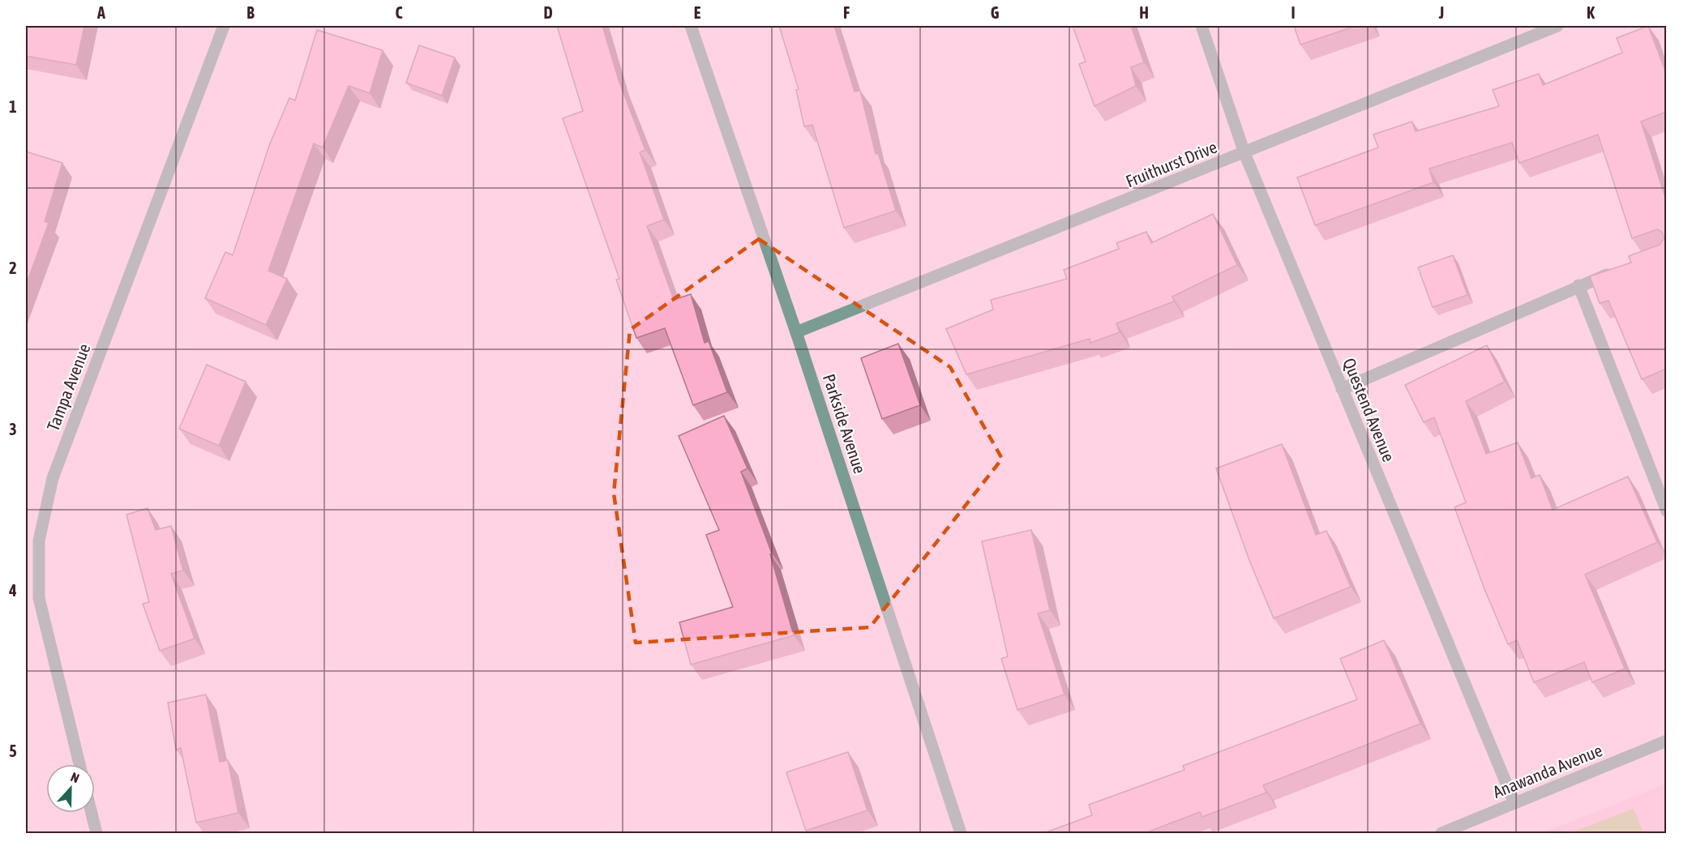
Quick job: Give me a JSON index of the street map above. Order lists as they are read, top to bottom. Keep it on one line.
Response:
{"streets":{"street":["Fruithurst Drive","Tampa Avenue","Questend Avenue","Parkside Avenue","Anawanda Avenue"]},"crossings":[["Fruithurst Drive","Questend Avenue"],["Fruithurst Drive","Parkside Avenue"],["Questend Avenue","Anawanda Avenue"]],"north":"top","grid":{"columns":["A","B","C","D","E","F","G","H","I","J","K"],"rows":["1","2","3","4","5"]}}
